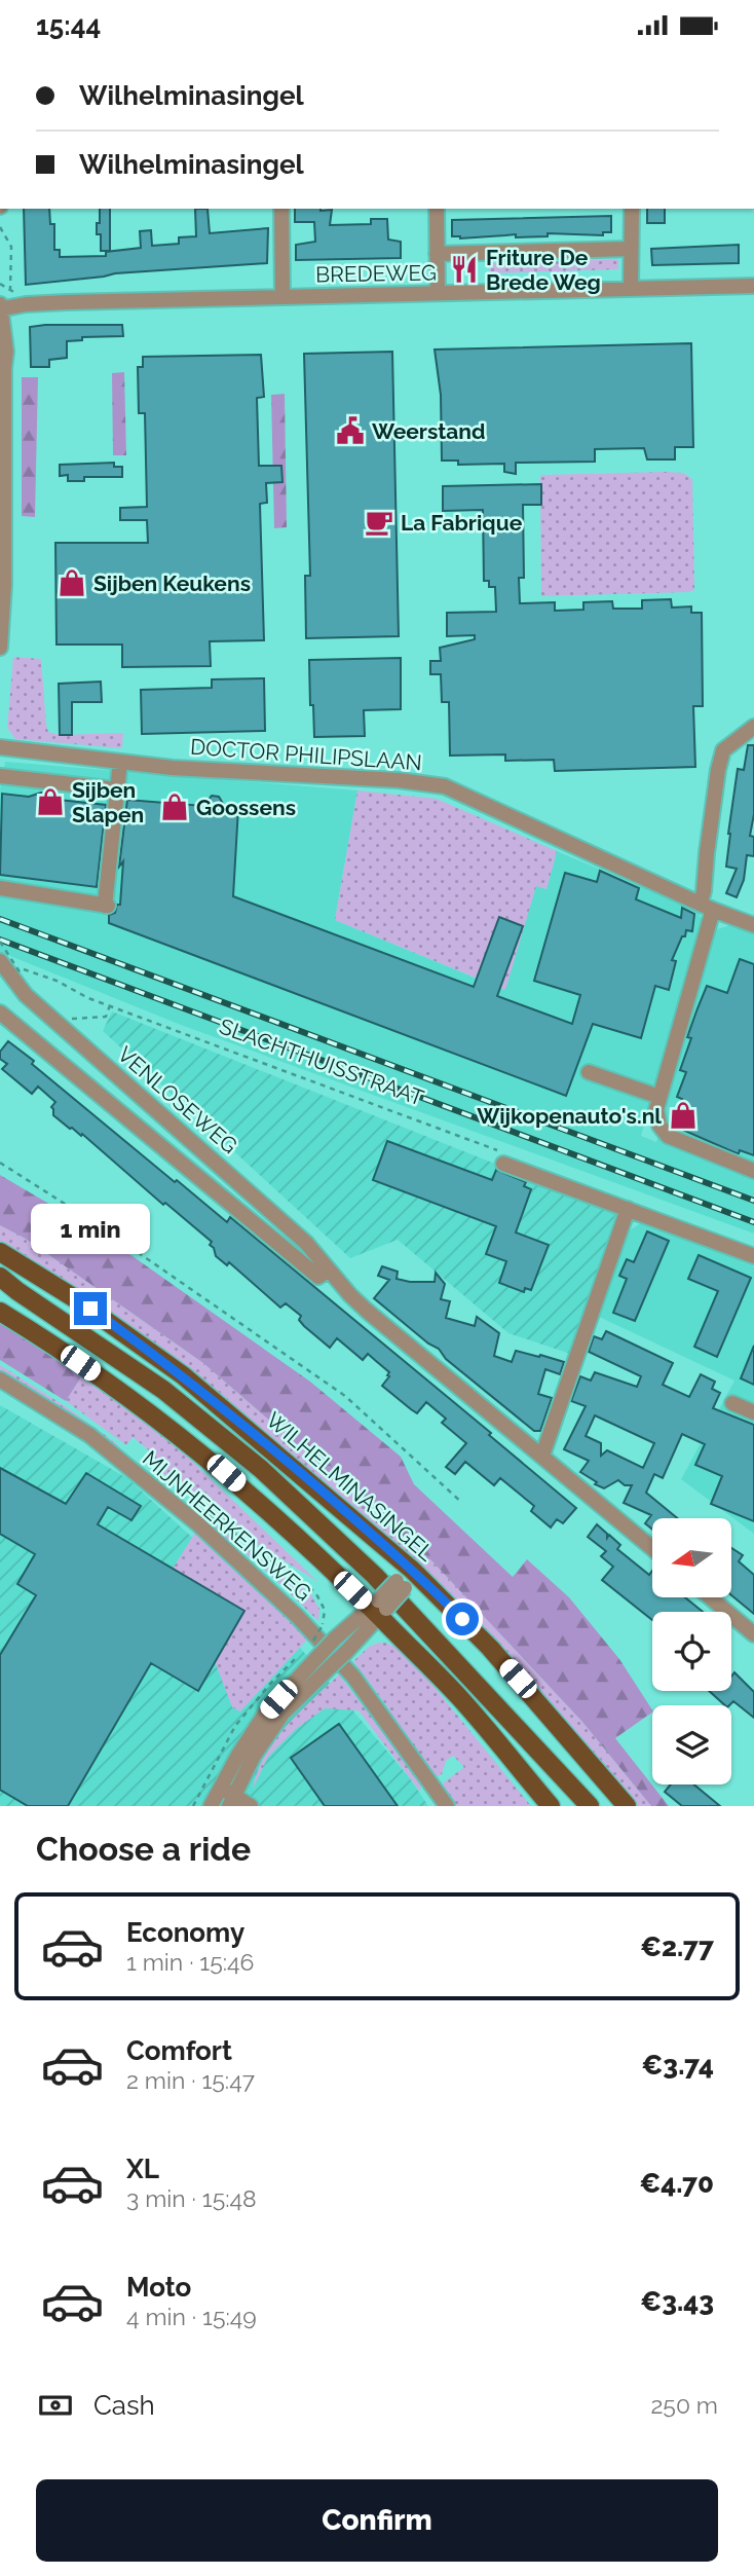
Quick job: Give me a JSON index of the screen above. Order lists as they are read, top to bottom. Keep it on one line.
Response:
{"streets":{"main road":["WILHELMINASINGEL"],"street":["BREDEWEG","DOCTOR PHILIPSLAAN","VENLOSEWEG","MIJNHEERKENSWEG"],"path":["SLACHTHUISSTRAAT"]},"crossings":[["SLACHTHUISSTRAAT","VENLOSEWEG"]],"places":{"restaurant":["Friture De Brede Weg"],"public building":["Weerstand"],"cafe":["La Fabrique"],"shop":["Sijben Keukens","Sijben Slapen","Goossens","Wijkopenauto's.nl"]},"north":"left","page":{"status":"15:44","banner":["Wilhelminasingel","Wilhelminasingel"],"bubble":"1 min","heading":"Choose a ride","list":[{"name":"Economy","note":"1 min · 15:46","value":"€2.77"},{"name":"Comfort","note":"2 min · 15:47","value":"€3.74"},{"name":"XL","note":"3 min · 15:48","value":"€4.70"},{"name":"Moto","note":"4 min · 15:49","value":"€3.43"}],"pay":["Cash","250 m"],"buttons":"Confirm"}}
